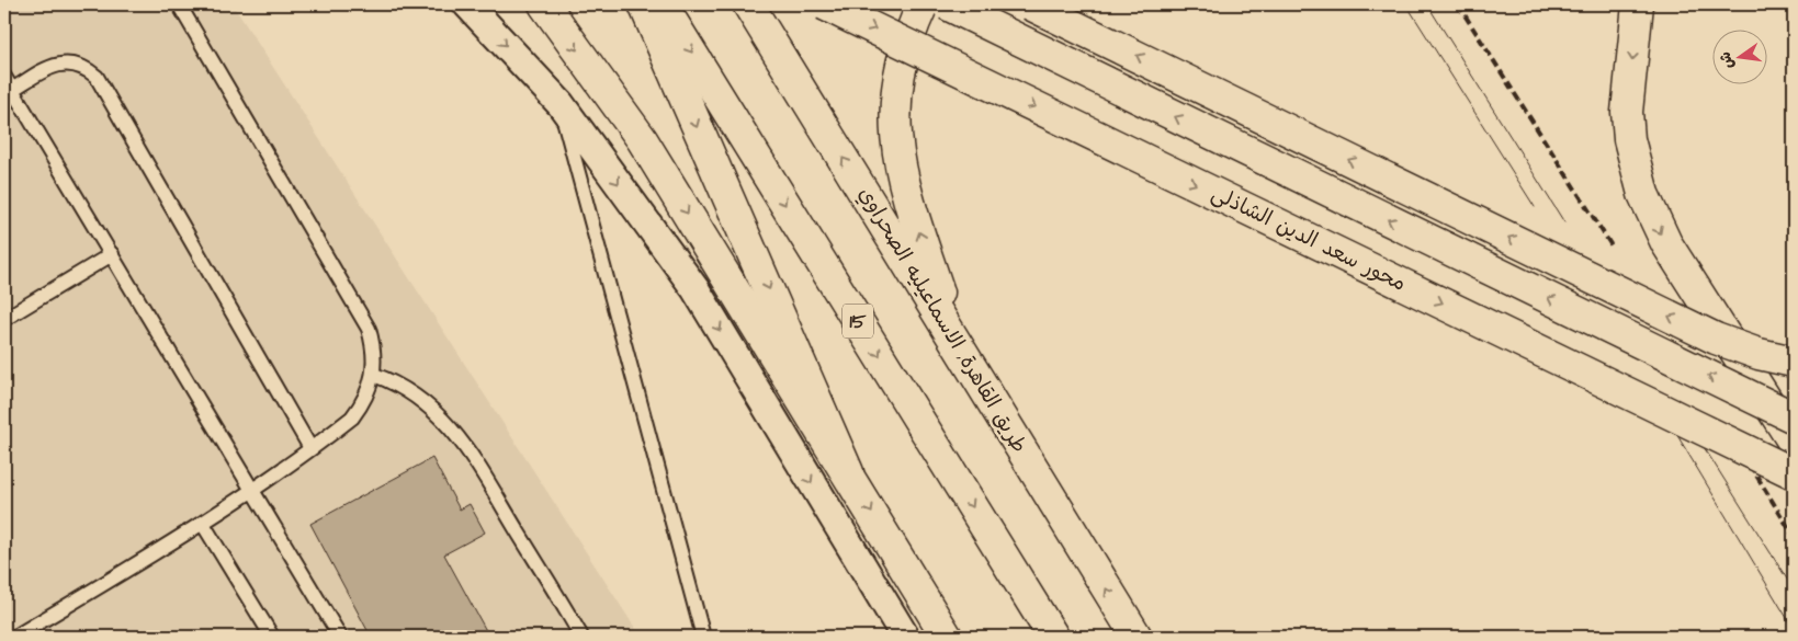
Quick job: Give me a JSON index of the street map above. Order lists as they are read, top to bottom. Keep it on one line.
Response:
{"streets":{"main road":["محور سعد الدين الشاذلى","طريق القاهرة, الاسماعيليه الصحراوي","15"]},"north":"left"}
